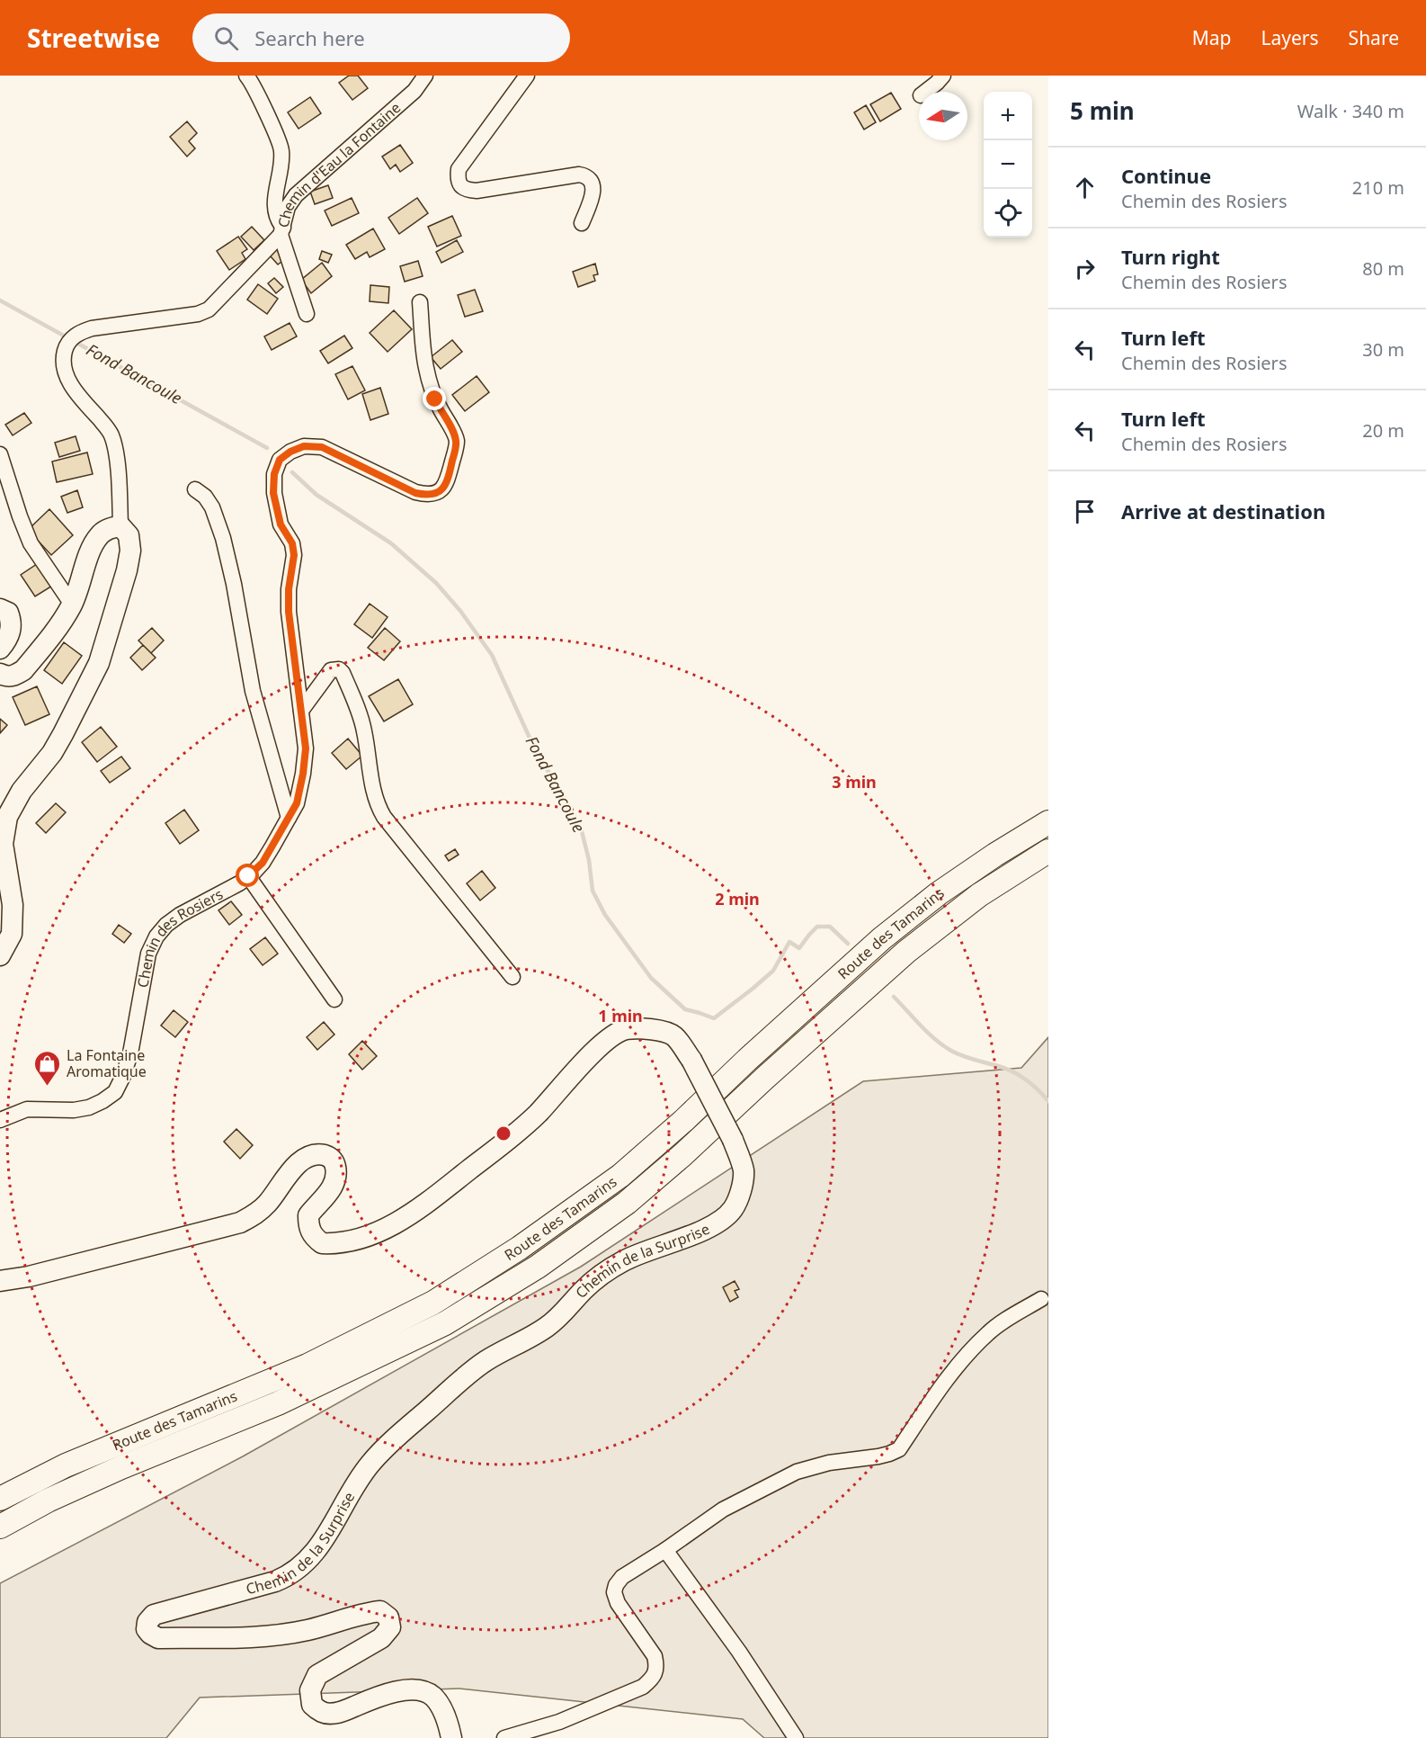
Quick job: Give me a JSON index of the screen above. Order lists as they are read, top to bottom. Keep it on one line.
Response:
{"streets":{"highway":["Route des Tamarins"],"main road":["Chemin de la Surprise"],"street":["Chemin d'Eau la Fontaine","Chemin des Rosiers"]},"water":["Fond Bancoule"],"places":{"shop":["La Fontaine Aromatique"]},"north":"left","page":{"header":"Streetwise","search":"Search here","nav":["Map","Layers","Share"],"heading":["5 min","Walk · 340 m"],"map_buttons":["+","−"],"list":[["Continue","Chemin des Rosiers","210 m"],["Turn right","Chemin des Rosiers","80 m"],["Turn left","Chemin des Rosiers","30 m"],["Turn left","Chemin des Rosiers","20 m"],"Arrive at destination"]},"rings":["3 min","2 min","1 min"]}
